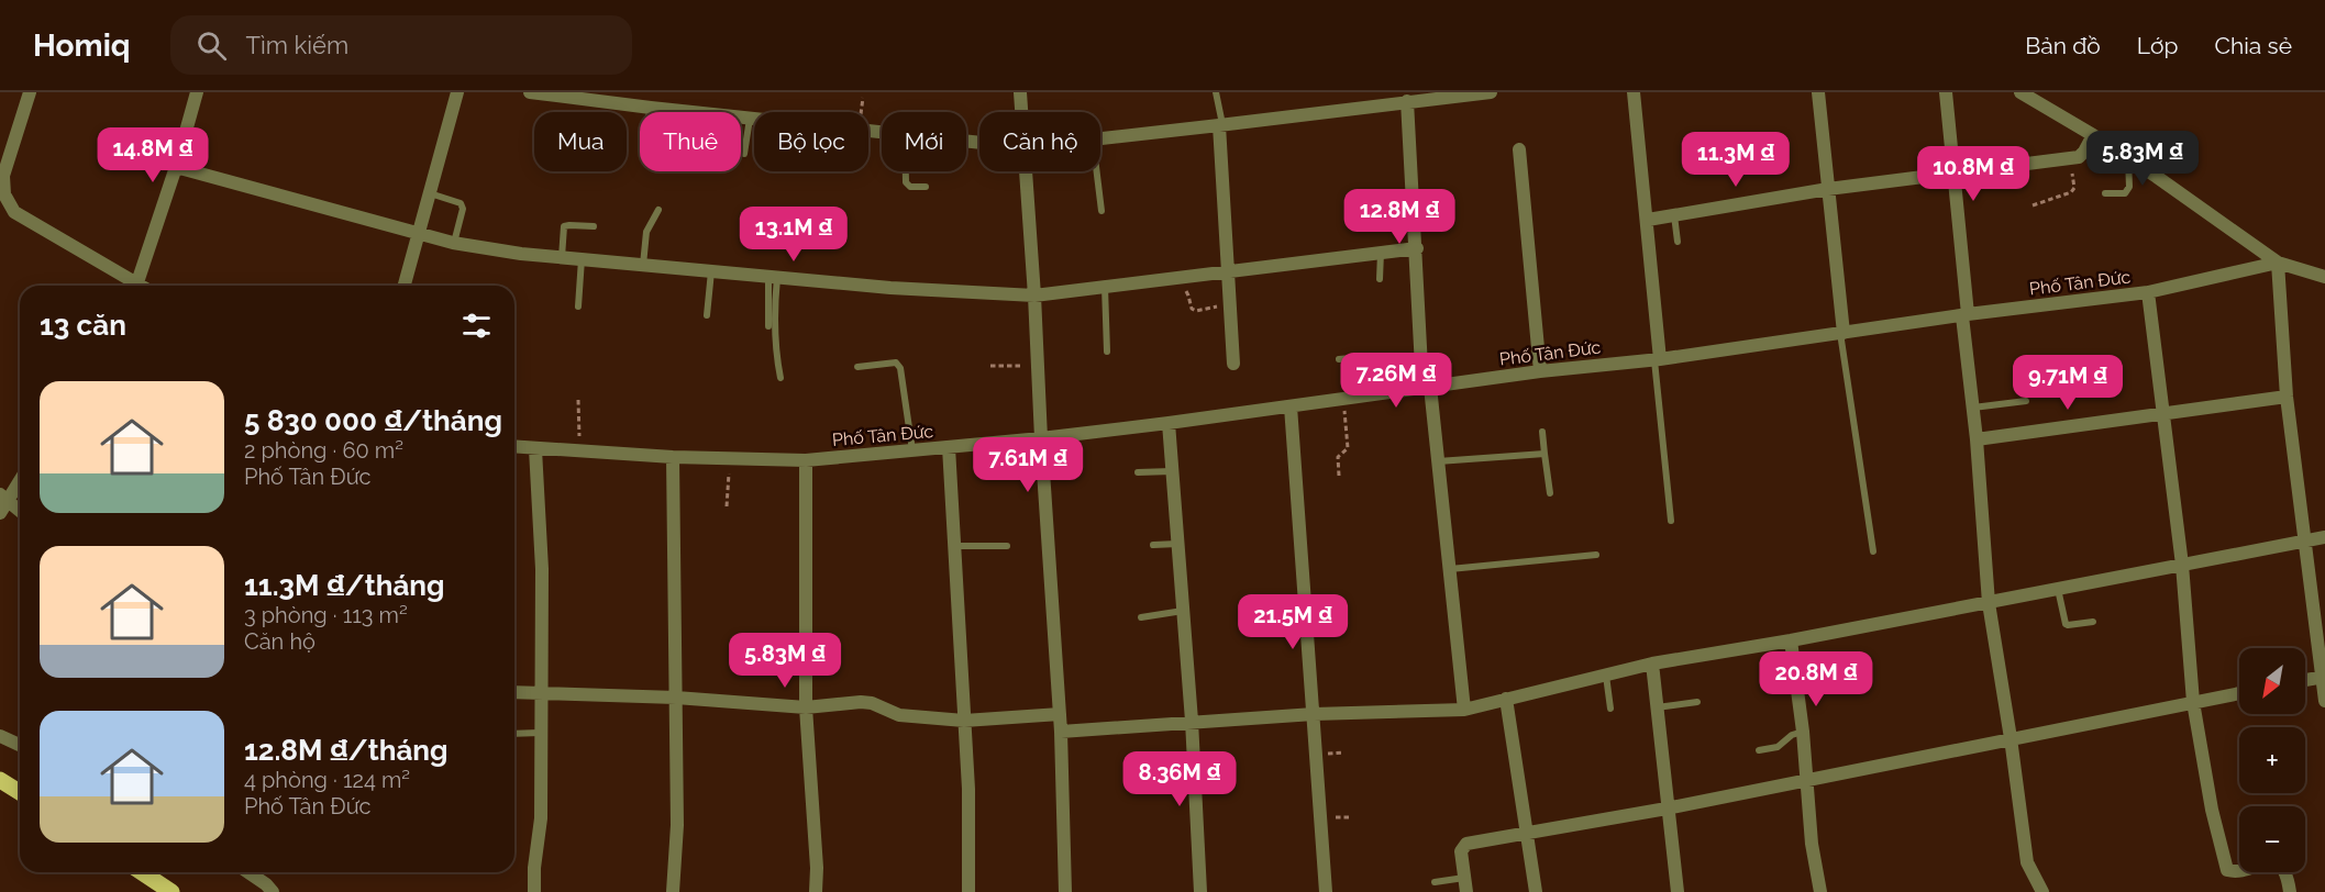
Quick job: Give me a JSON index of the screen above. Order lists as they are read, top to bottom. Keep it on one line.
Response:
{"streets":{"street":["Phố Tân Đức"]},"north":"bottom left","page":{"header":"Homiq","search":"Tìm kiếm","nav":["Bản đồ","Lớp","Chia sẻ"],"chip":["Mua","Thuê","Bộ lọc","Mới","Căn hộ"],"price":["14.8M ₫","5.83M ₫","11.3M ₫","10.8M ₫","12.8M ₫","13.1M ₫","7.26M ₫","9.71M ₫","7.61M ₫","21.5M ₫","5.83M ₫","20.8M ₫","8.36M ₫"],"heading":"13 căn","list":[{"name":"5 830 000 ₫/tháng","note":"2 phòng · 60 m² · Phố Tân Đức"},{"name":"11.3M ₫/tháng","note":"3 phòng · 113 m² · Căn hộ"},{"name":"12.8M ₫/tháng","note":"4 phòng · 124 m² · Phố Tân Đức"}],"map_buttons":["+","−"]}}
